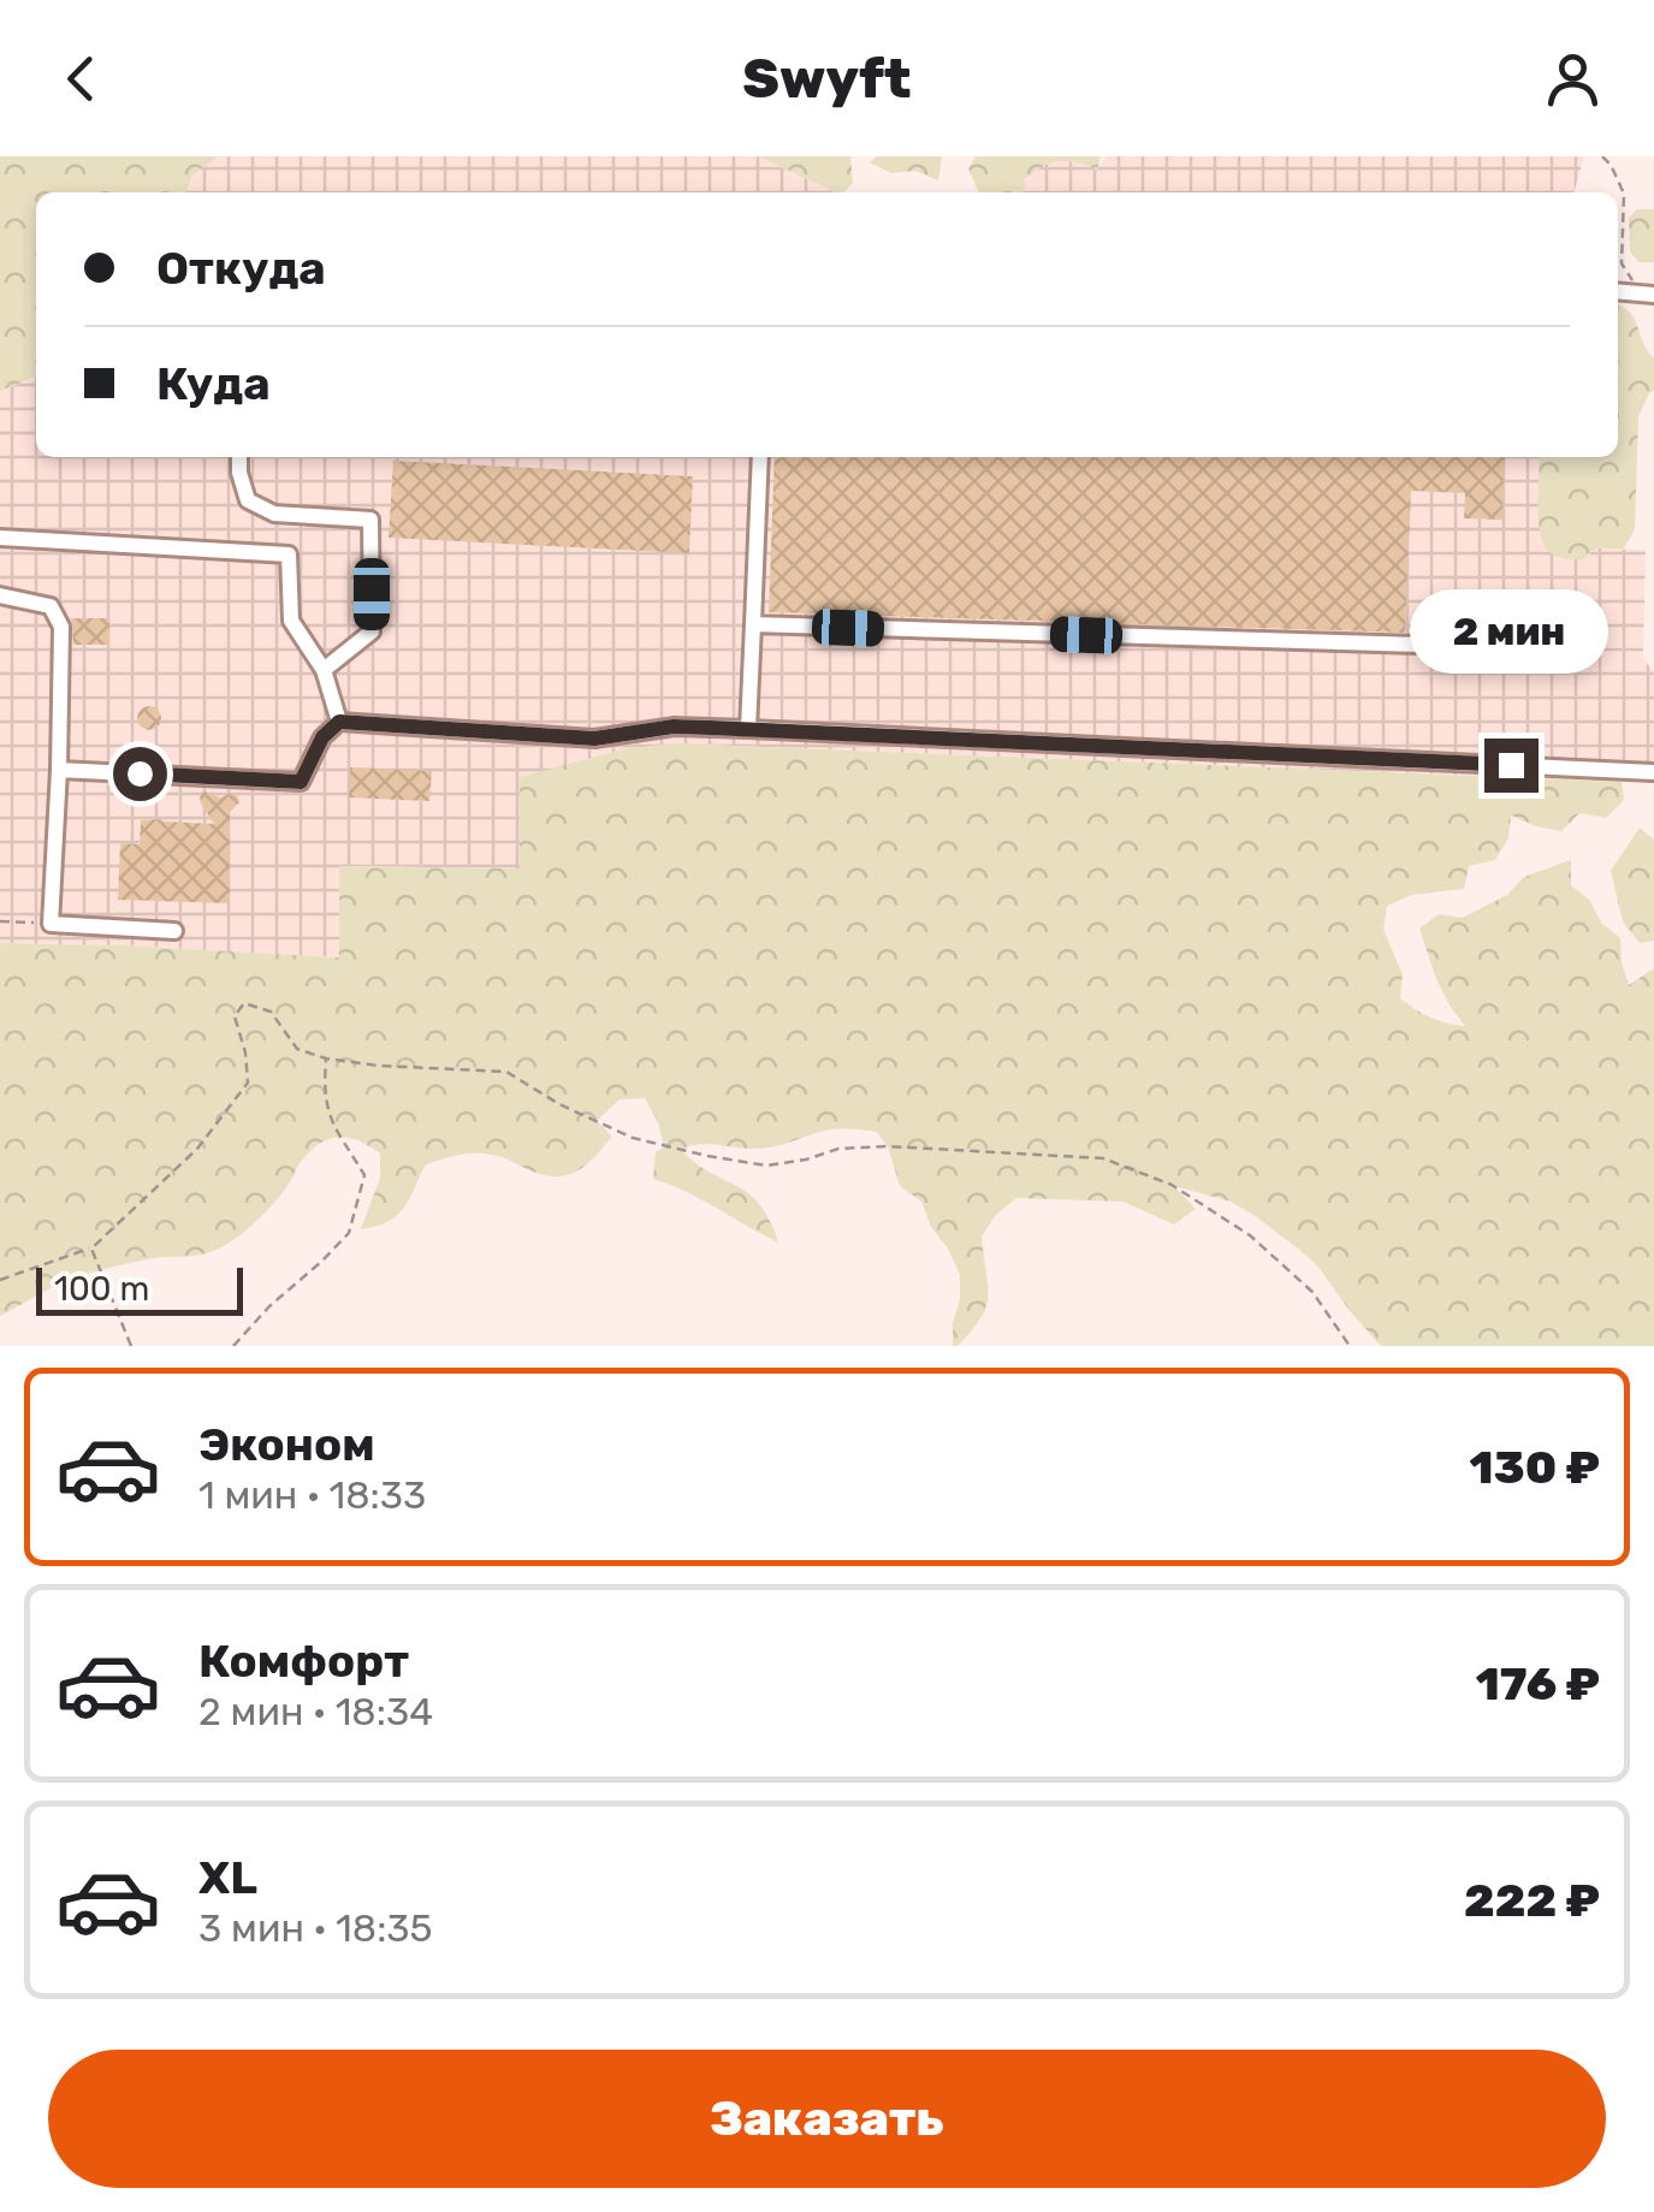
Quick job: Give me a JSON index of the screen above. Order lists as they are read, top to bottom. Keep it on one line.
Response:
{"scale_bar":"100 m","page":{"header":"Swyft","banner":["Откуда","Куда"],"bubble":"2 мин","scale":"100 m","list":[{"name":"Эконом","note":"1 мин · 18:33","value":"130 ₽"},{"name":"Комфорт","note":"2 мин · 18:34","value":"176 ₽"},{"name":"XL","note":"3 мин · 18:35","value":"222 ₽"}],"buttons":"Заказать"}}
